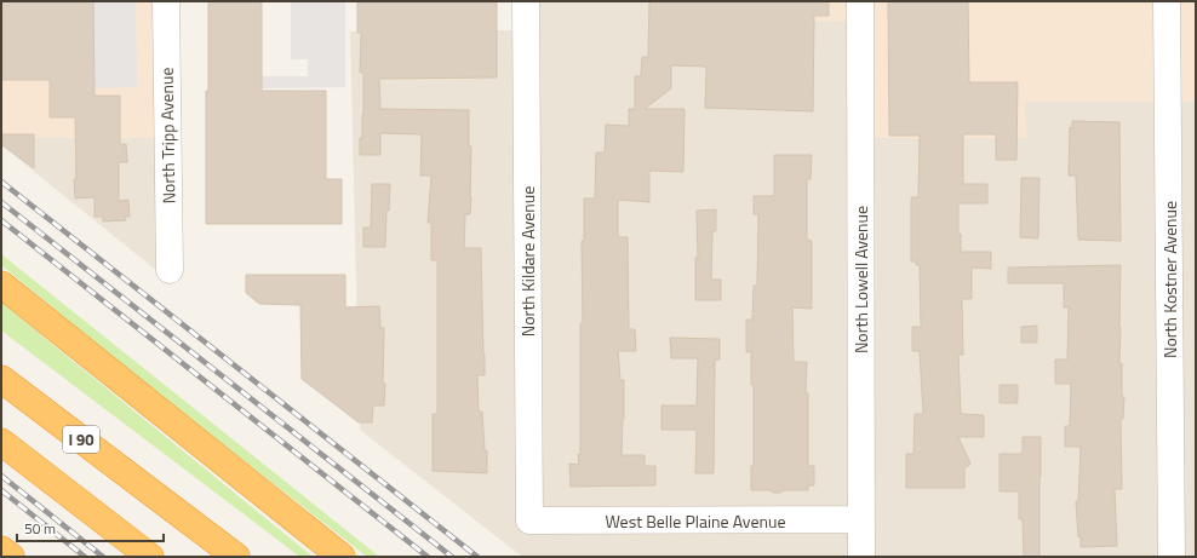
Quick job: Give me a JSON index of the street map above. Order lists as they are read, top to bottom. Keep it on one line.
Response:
{"streets":{"highway":["I 90"],"street":["North Tripp Avenue","North Kildare Avenue","North Lowell Avenue","North Kostner Avenue","West Belle Plaine Avenue"]},"crossings":[["North Kildare Avenue","West Belle Plaine Avenue"],["North Lowell Avenue","West Belle Plaine Avenue"]],"scale_bar":"50 m"}
